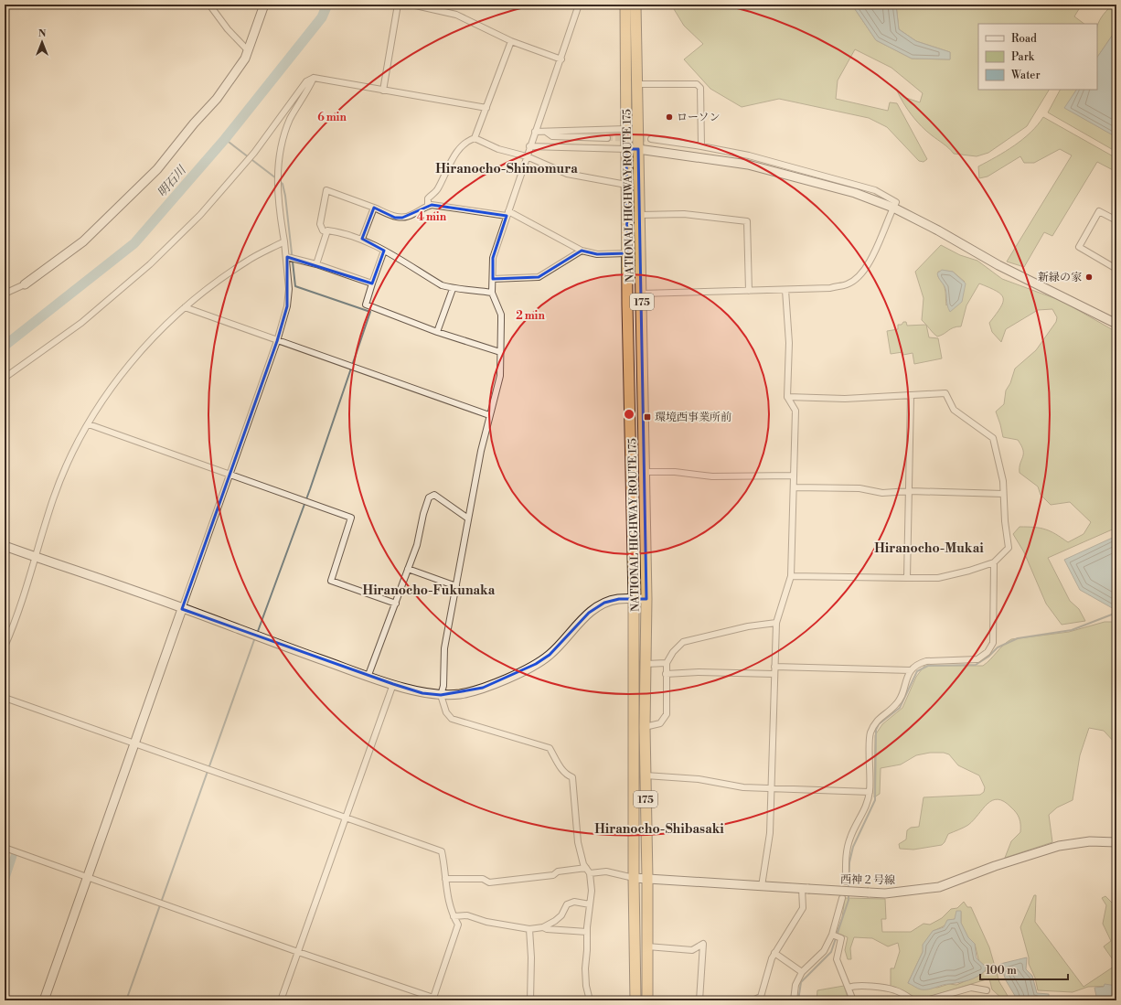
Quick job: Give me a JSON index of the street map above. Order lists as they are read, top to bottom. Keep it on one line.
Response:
{"streets":{"highway":["NATIONAL HIGHWAY ROUTE 175","175"],"street":["西神２号線"]},"crossings":[["NATIONAL HIGHWAY ROUTE 175","西神２号線"]],"districts":["Hiranocho-Shimomura","Hiranocho-Mukai","Hiranocho-Fukunaka","Hiranocho-Shibasaki"],"water":["明石川"],"places":{"other":["ローソン","新緑の家"],"transit":["環境西事業所前"]},"legend":["Road","Park","Water"],"scale_bar":"100 m","north":"top","rings":["6 min","4 min","2 min"]}
